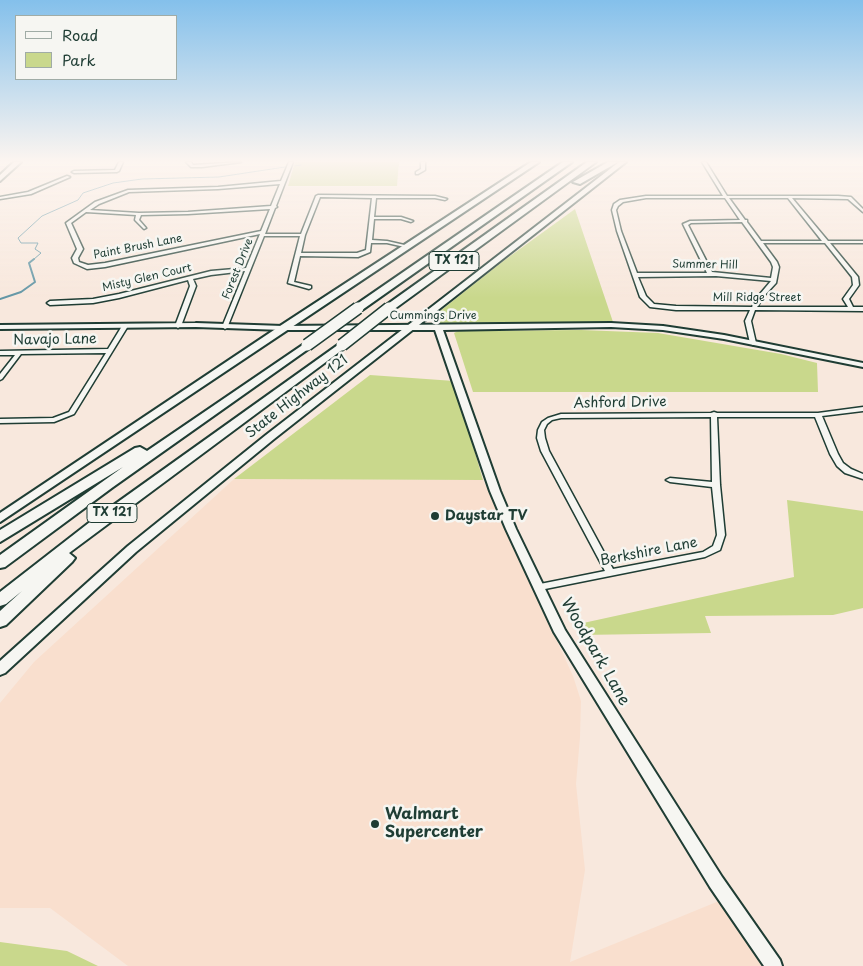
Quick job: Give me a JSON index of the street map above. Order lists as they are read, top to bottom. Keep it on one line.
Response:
{"streets":{"highway":["TX 121"],"main road":["State Highway 121"],"street":["Paint Brush Lane","Summer Hill","Forest Drive","Misty Glen Court","Mill Ridge Street","Cummings Drive","Navajo Lane","Ashford Drive","Berkshire Lane","Woodpark Lane"]},"crossings":[["Paint Brush Lane","Forest Drive"],["Summer Hill","Mill Ridge Street"],["Forest Drive","Misty Glen Court"],["Forest Drive","Cummings Drive"],["Cummings Drive","State Highway 121"],["Cummings Drive","Woodpark Lane"],["Ashford Drive","Berkshire Lane"],["Berkshire Lane","Woodpark Lane"]],"places":["Daystar TV","Walmart Supercenter"],"legend":["Road","Park"]}
